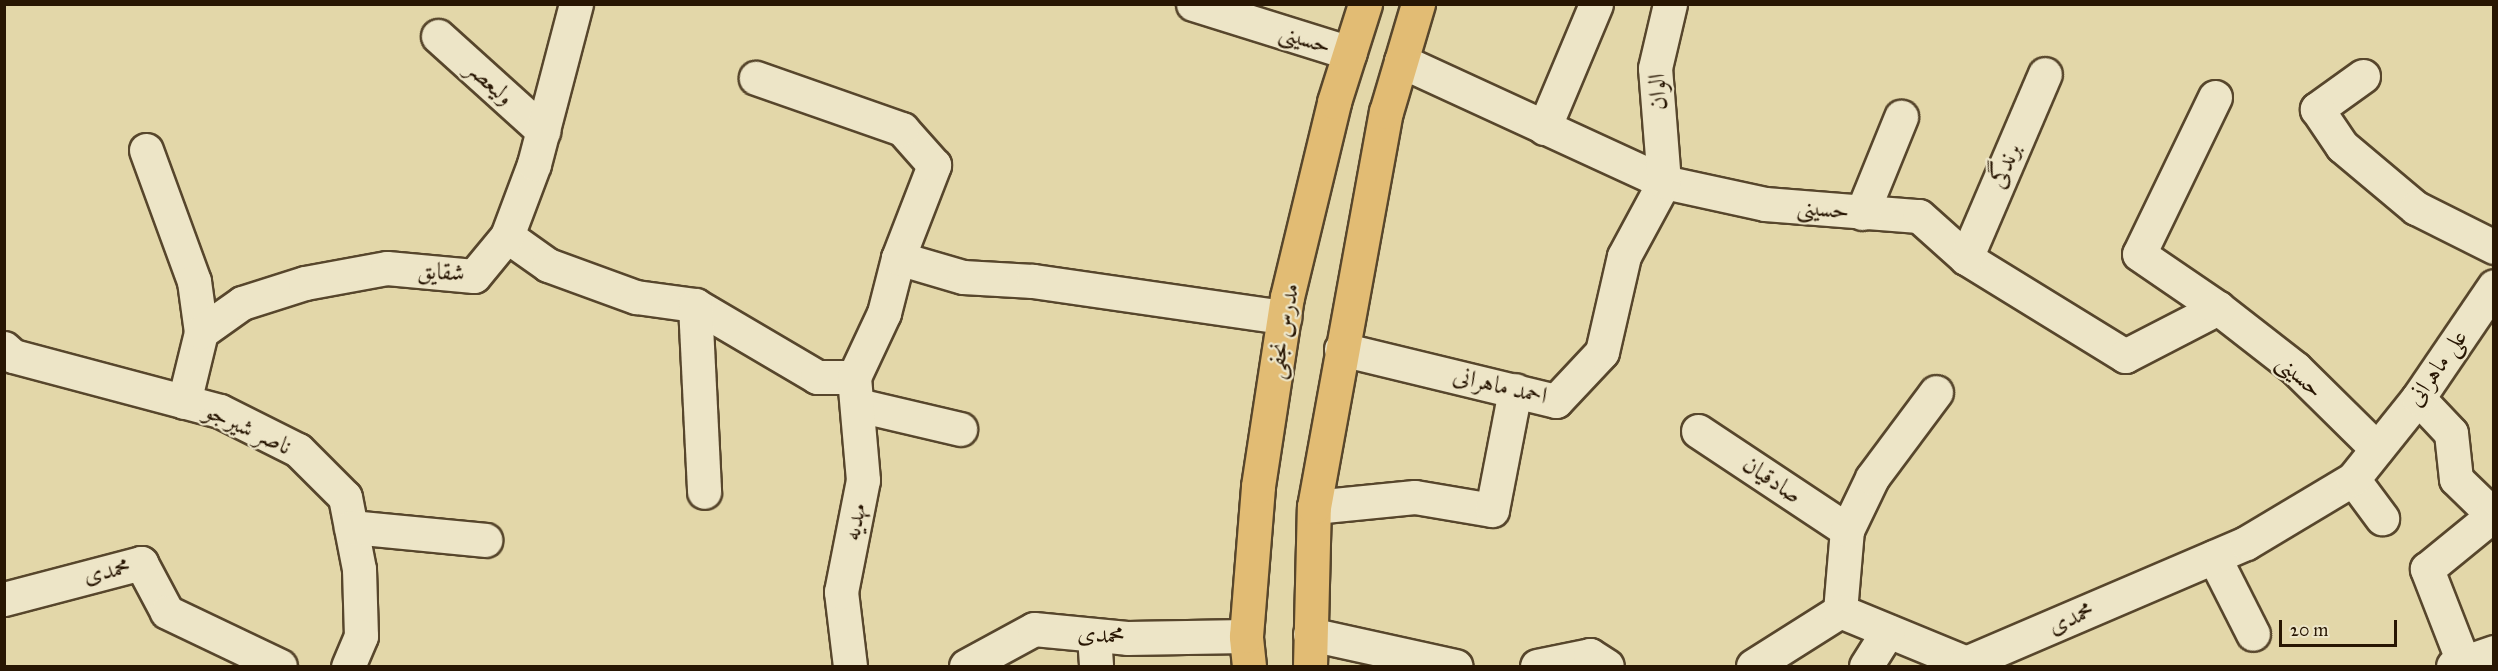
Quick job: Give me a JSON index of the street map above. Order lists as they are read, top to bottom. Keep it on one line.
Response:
{"streets":{"main road":["مدرس نجفی"],"street":["حسینی","ولیعصر","الوان","برندگی","شقایق","علی ماهرانی","احمد ماهرانی","ناصر شیرجو","صادقیان","مهدیه","محمدی"]},"crossings":[["حسینی","الوان"],["حسینی","برندگی"],["حسینی","مدرس نجفی"],["حسینی","علی ماهرانی"],["حسینی","احمد ماهرانی"],["حسینی","محمدی"],["ولیعصر","شقایق"],["الوان","احمد ماهرانی"],["مدرس نجفی","محمدی"],["علی ماهرانی","محمدی"]],"scale_bar":"20 m"}
